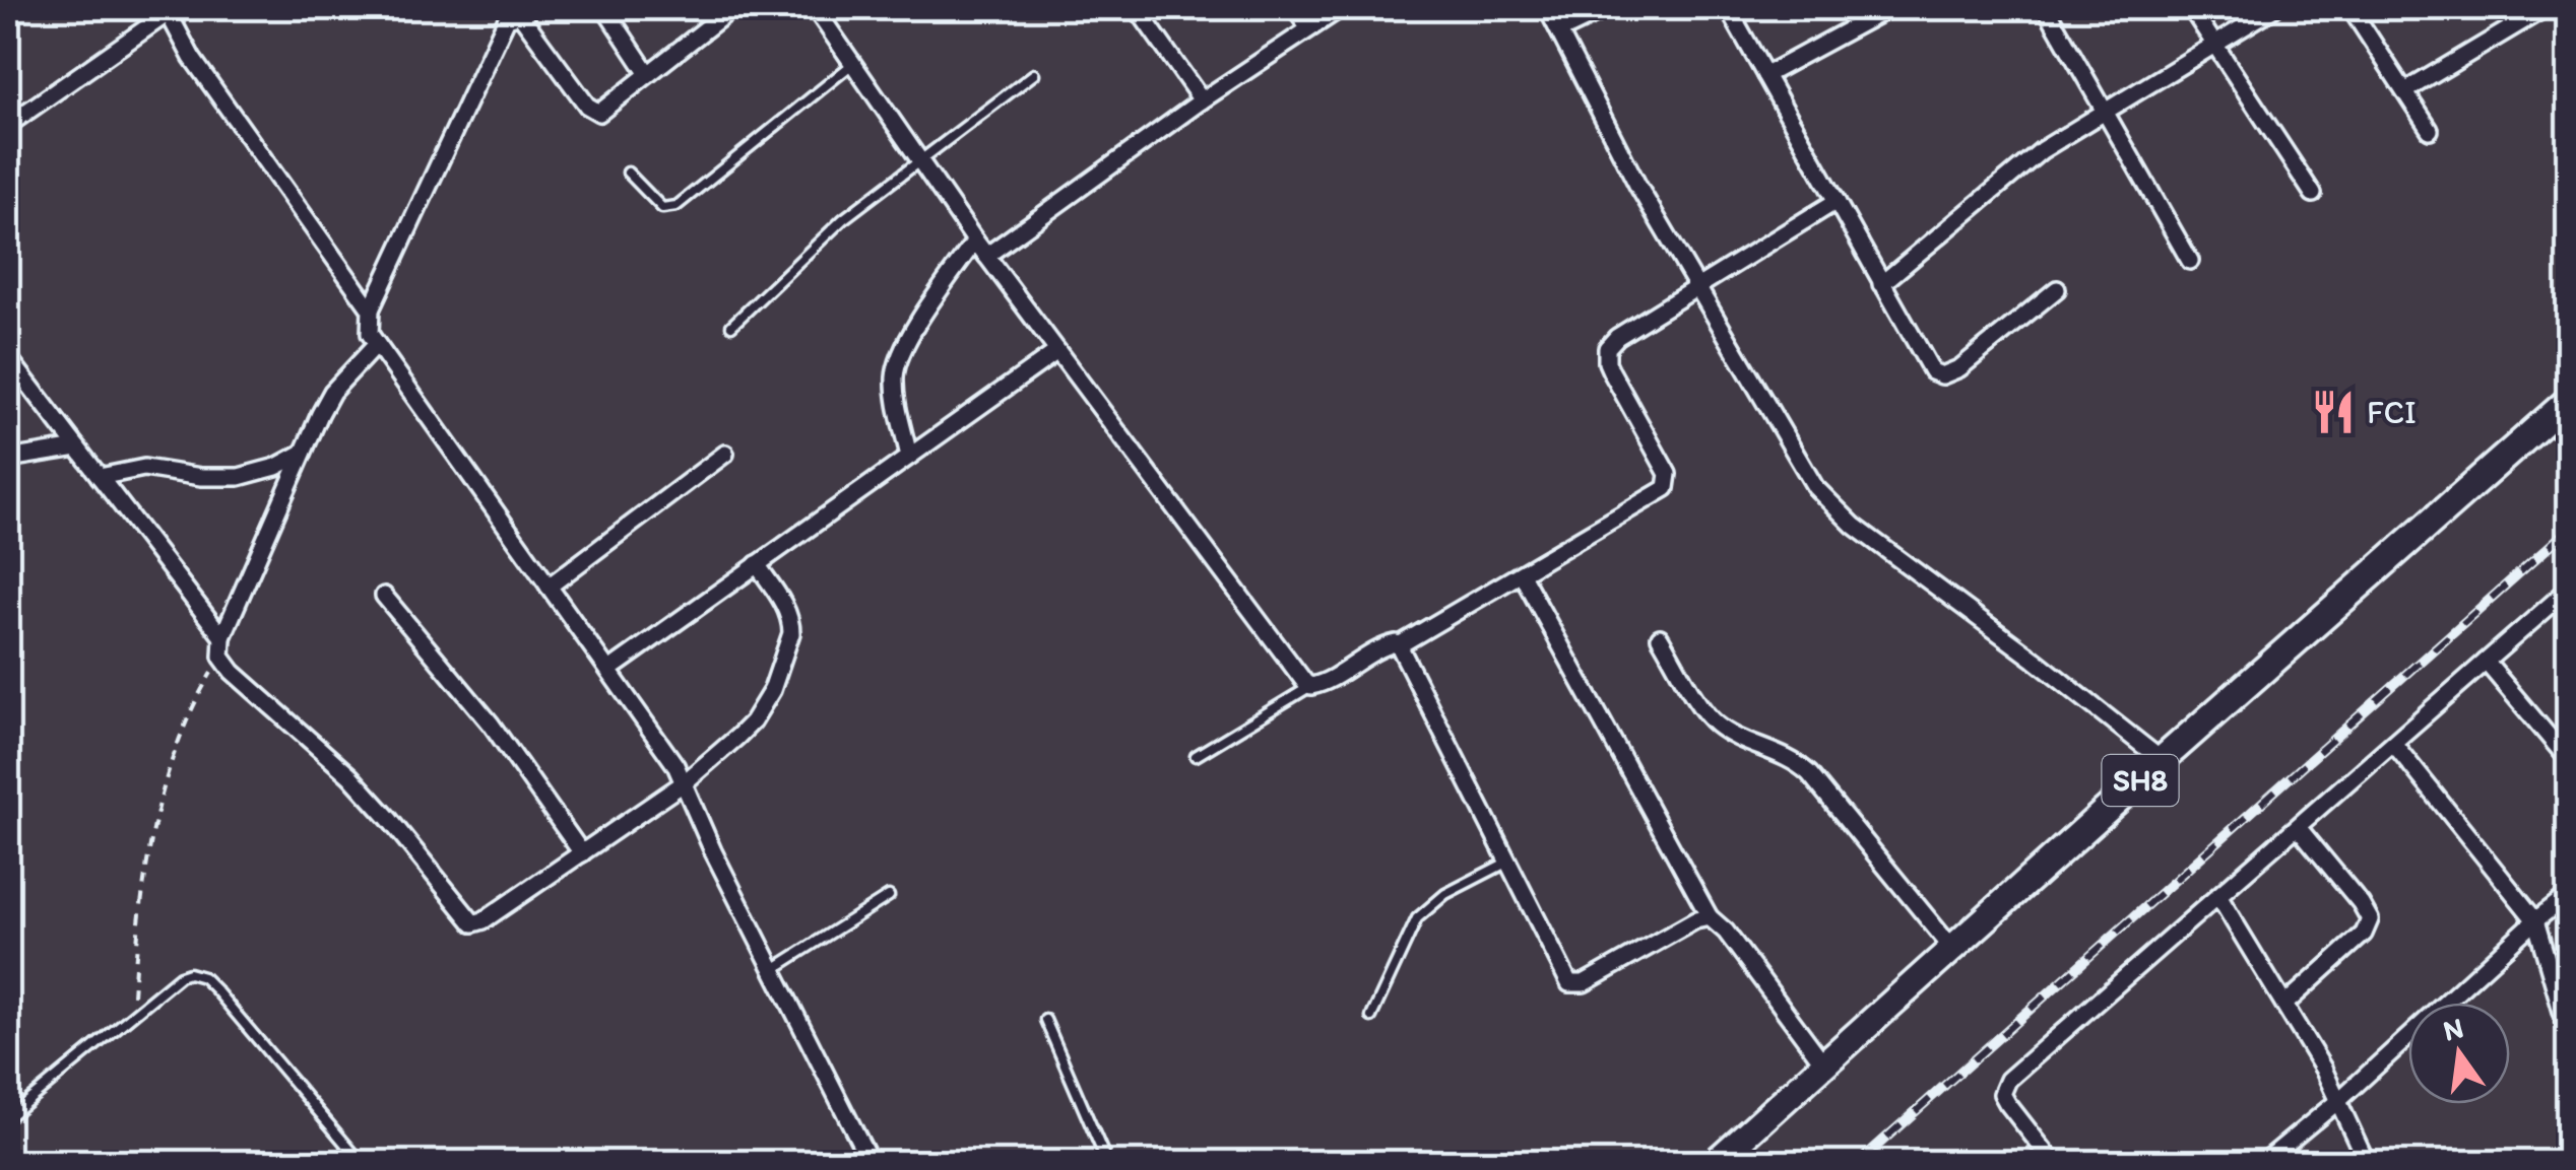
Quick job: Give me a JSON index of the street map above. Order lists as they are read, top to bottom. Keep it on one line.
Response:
{"streets":{"main road":["SH8"]},"places":{"restaurant":["FCI"]},"north":"top"}
